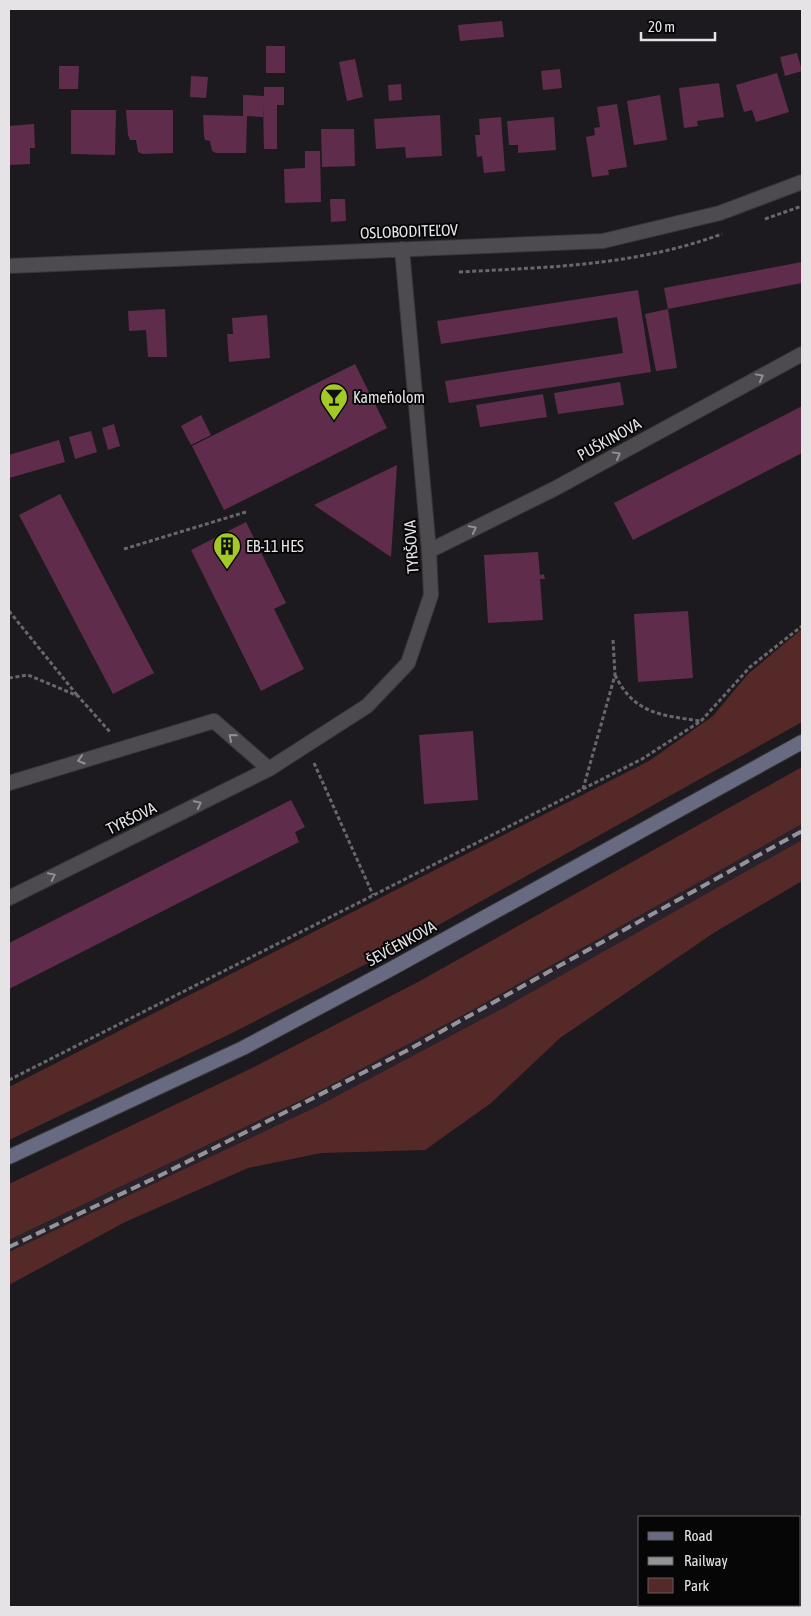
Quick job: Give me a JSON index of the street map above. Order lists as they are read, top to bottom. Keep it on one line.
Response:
{"streets":{"main road":["ŠEVČENKOVA"],"street":["OSLOBODITEĽOV","PUŠKINOVA","TYRŠOVA"]},"crossings":[["OSLOBODITEĽOV","TYRŠOVA"],["PUŠKINOVA","TYRŠOVA"]],"one_way":["PUŠKINOVA"],"places":{"bar":["Kameňolom"],"building":["EB-11 HES"]},"legend":["Road","Railway","Park"],"scale_bar":"20 m"}
